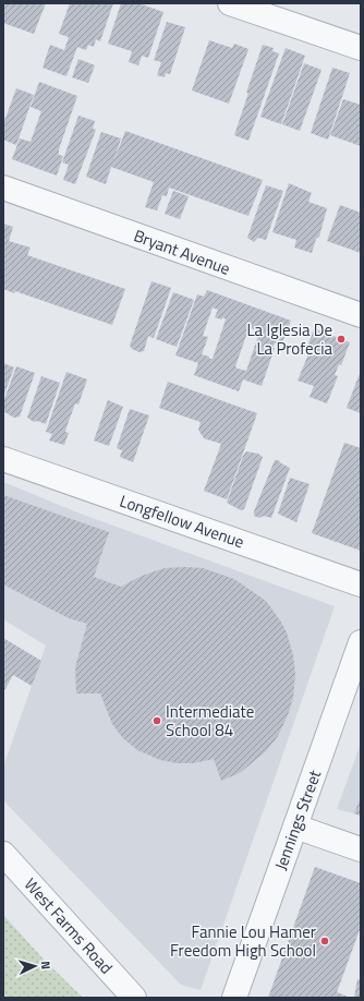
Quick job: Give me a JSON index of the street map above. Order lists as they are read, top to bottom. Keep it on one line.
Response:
{"streets":{"street":["Bryant Avenue","Longfellow Avenue","Jennings Street","West Farms Road"]},"places":["La Iglesia De La Profecia","Intermediate School 84","Fannie Lou Hamer Freedom High School"],"north":"right"}
